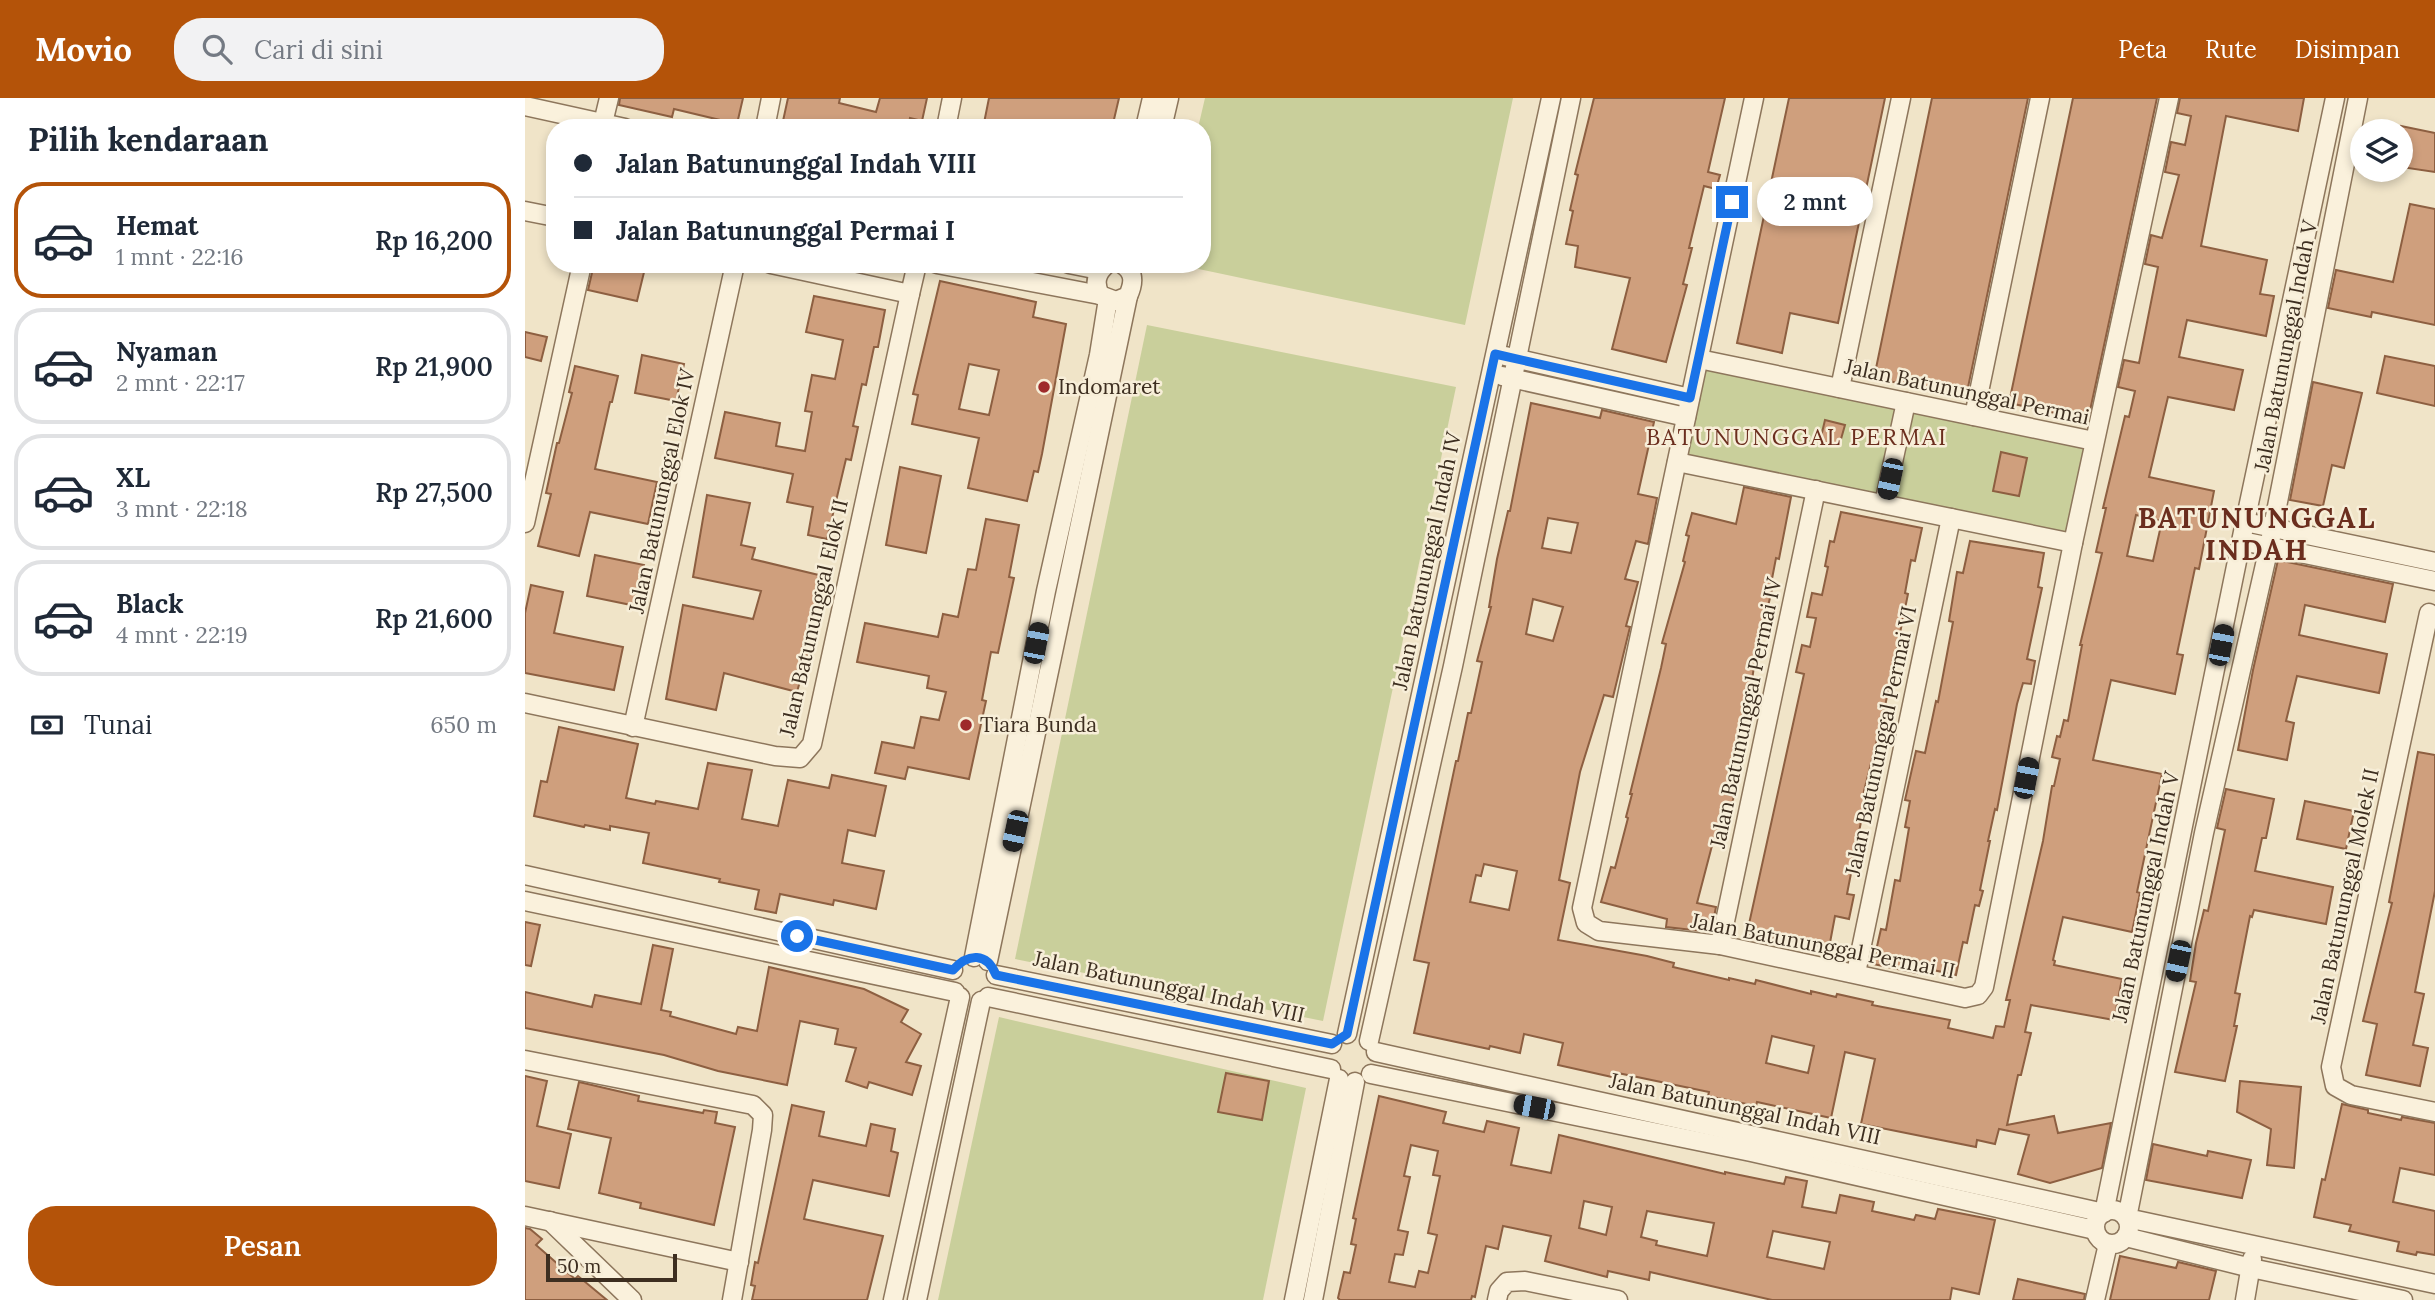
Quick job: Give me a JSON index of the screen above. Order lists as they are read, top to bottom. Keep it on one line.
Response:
{"streets":{"street":["Jalan Batununggal Indah V","Jalan Batununggal Permai","Jalan Batununggal Elok IV","Jalan Batununggal Indah IV","Jalan Batununggal Elok II","Jalan Batununggal Permai IV","Jalan Batununggal Permai VI","Jalan Batununggal Molek II","Jalan Batununggal Permai II","Jalan Batununggal Indah VIII"]},"crossings":[["Jalan Batununggal Indah V","Jalan Batununggal Indah VIII"],["Jalan Batununggal Permai","Jalan Batununggal Permai II"],["Jalan Batununggal Elok IV","Jalan Batununggal Elok II"],["Jalan Batununggal Indah IV","Jalan Batununggal Indah VIII"],["Jalan Batununggal Permai IV","Jalan Batununggal Permai II"],["Jalan Batununggal Permai VI","Jalan Batununggal Permai II"]],"districts":["BATUNUNGGAL PERMAI","BATUNUNGGAL INDAH"],"places":["Indomaret","Tiara Bunda"],"scale_bar":"50 m","page":{"header":"Movio","search":"Cari di sini","nav":["Peta","Rute","Disimpan"],"heading":"Pilih kendaraan","banner":["Jalan Batununggal Indah VIII","Jalan Batununggal Permai I"],"bubble":"2 mnt","list":[{"name":"Hemat","note":"1 mnt · 22:16","value":"Rp 16,200"},{"name":"Nyaman","note":"2 mnt · 22:17","value":"Rp 21,900"},{"name":"XL","note":"3 mnt · 22:18","value":"Rp 27,500"},{"name":"Black","note":"4 mnt · 22:19","value":"Rp 21,600"}],"pay":["Tunai","650 m"],"buttons":"Pesan","scale":"50 m"}}
